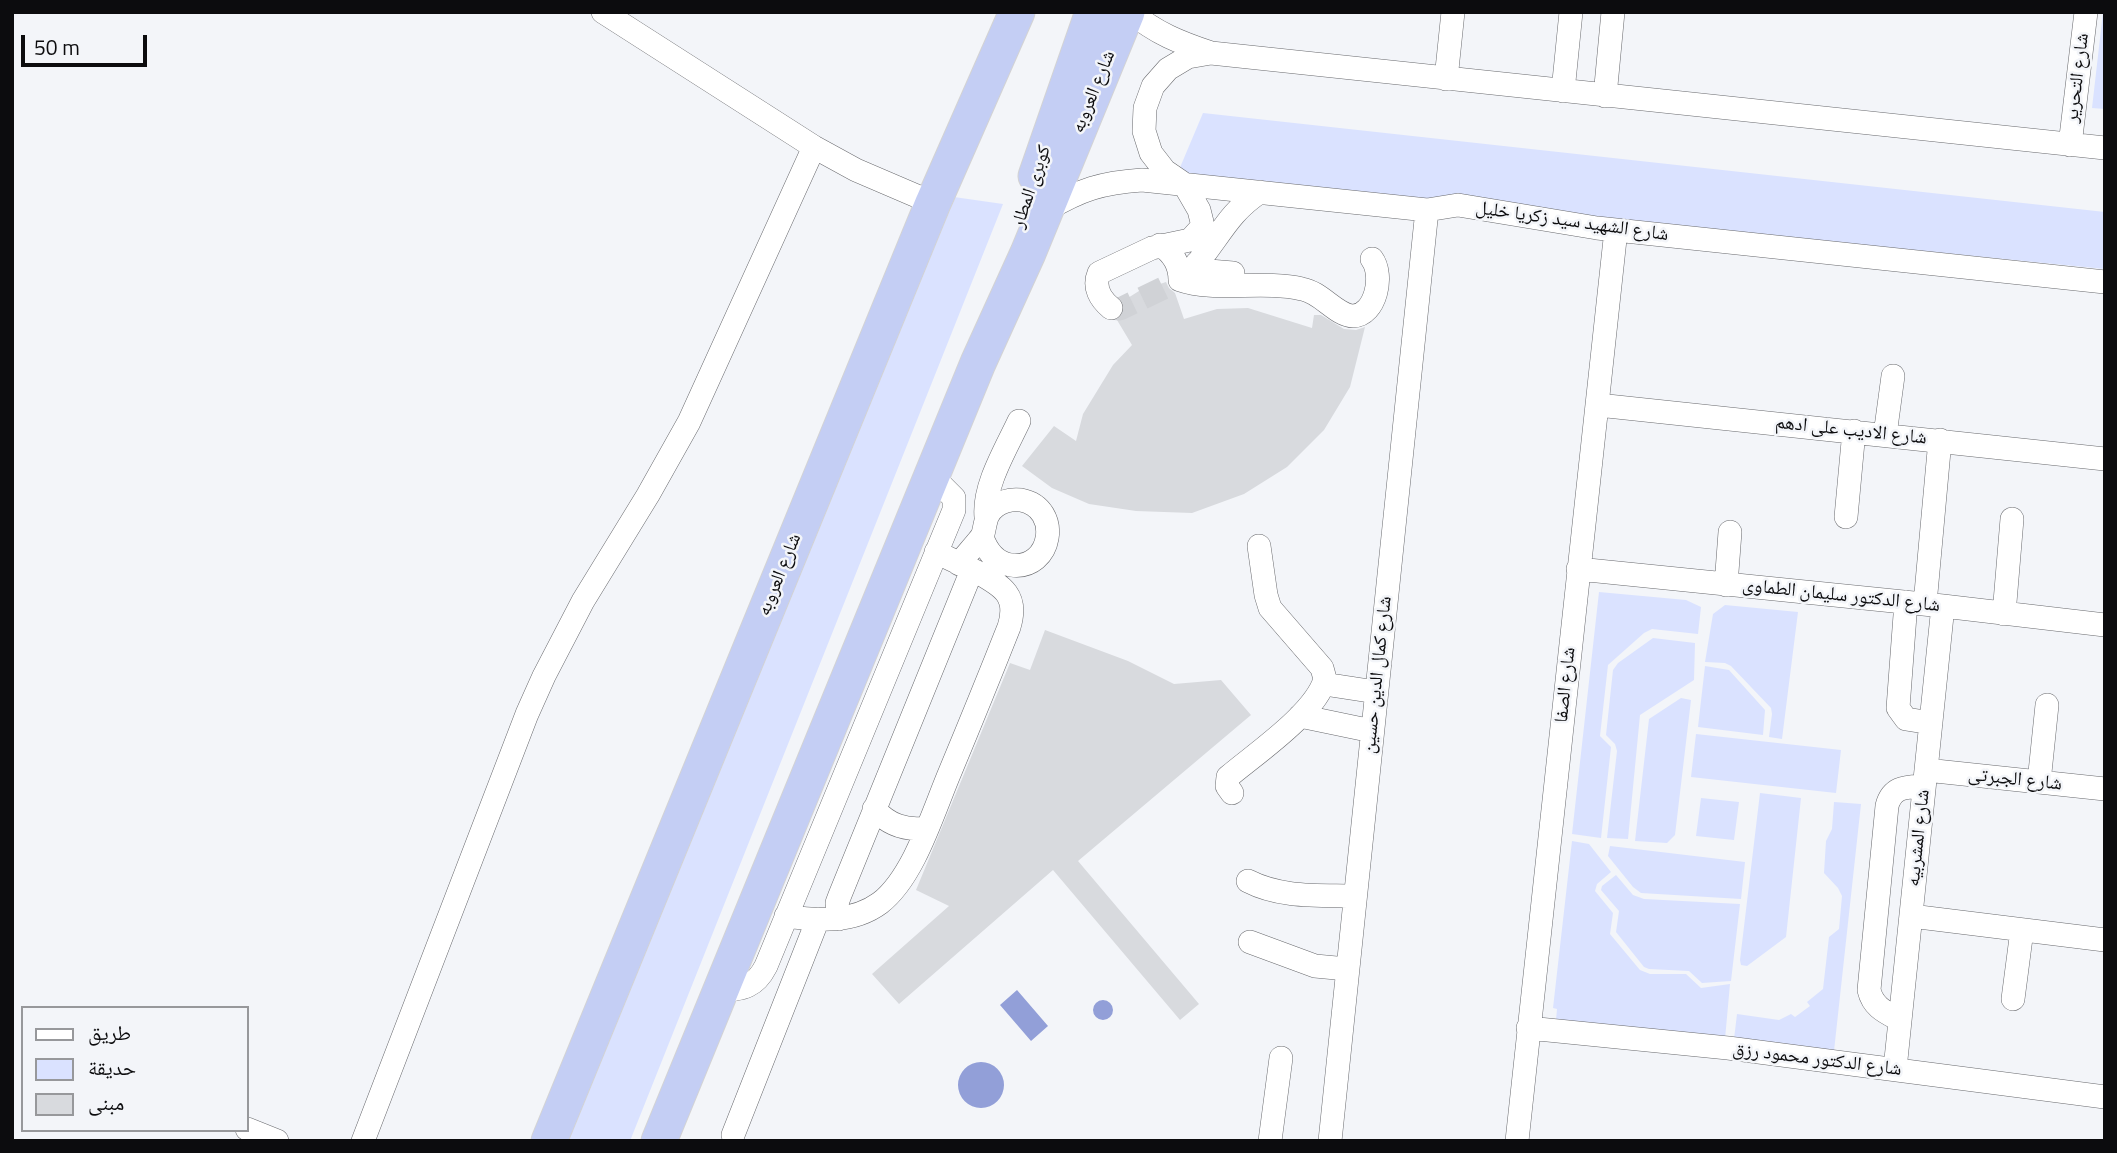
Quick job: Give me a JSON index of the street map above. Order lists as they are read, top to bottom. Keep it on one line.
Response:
{"streets":{"highway":["شارع العروبه","كوبرى المطار"],"street":["شارع التحرير","شارع الشهيد سيد زكريا خليل","شارع الاديب على ادهم","شارع الدكتور سليمان الطماوى","شارع كمال الدين حسين","شارع الصفا","شارع الجبرتى","شارع المشربيه","شارع الدكتور محمود رزق"]},"crossings":[["شارع العروبه","كوبرى المطار"],["شارع العروبه","شارع الشهيد سيد زكريا خليل"],["شارع الشهيد سيد زكريا خليل","شارع كمال الدين حسين"],["شارع الشهيد سيد زكريا خليل","شارع الصفا"],["شارع الاديب على ادهم","شارع الصفا"],["شارع الدكتور سليمان الطماوى","شارع الصفا"],["شارع الدكتور سليمان الطماوى","شارع المشربيه"],["شارع الصفا","شارع الدكتور محمود رزق"],["شارع الجبرتى","شارع المشربيه"],["شارع المشربيه","شارع الدكتور محمود رزق"]],"legend":["طريق","حديقة","مبنى"],"scale_bar":"50 m"}
